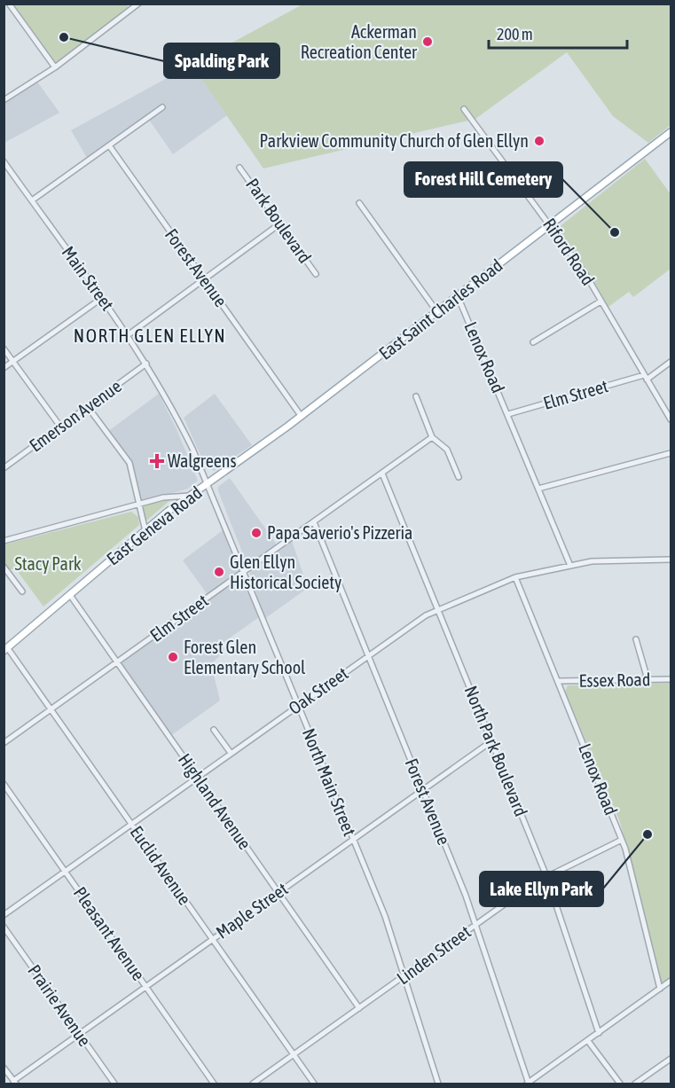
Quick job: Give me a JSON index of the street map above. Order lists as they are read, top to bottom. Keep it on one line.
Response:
{"streets":{"main road":["East Saint Charles Road","East Geneva Road"],"street":["Park Boulevard","Riford Road","Forest Avenue","Main Street","Lenox Road","Elm Street","Emerson Avenue","Essex Road","Oak Street","North Park Boulevard","North Main Street","Highland Avenue","Euclid Avenue","Maple Street","Pleasant Avenue","Linden Street","Prairie Avenue"]},"crossings":[["Riford Road","East Saint Charles Road"],["Riford Road","Elm Street"],["Forest Avenue","East Saint Charles Road"],["Forest Avenue","Elm Street"],["Forest Avenue","Oak Street"],["Forest Avenue","Maple Street"],["Forest Avenue","Linden Street"],["Main Street","East Saint Charles Road"],["Main Street","Emerson Avenue"],["Main Street","East Geneva Road"],["Main Street","North Main Street"],["East Saint Charles Road","Lenox Road"],["East Saint Charles Road","East Geneva Road"],["East Saint Charles Road","North Main Street"],["Lenox Road","Elm Street"],["Lenox Road","Essex Road"],["Lenox Road","Oak Street"],["Lenox Road","Linden Street"],["Elm Street","North Park Boulevard"],["Elm Street","North Main Street"],["Elm Street","Highland Avenue"],["Elm Street","Euclid Avenue"],["East Geneva Road","North Main Street"],["East Geneva Road","Highland Avenue"],["East Geneva Road","Euclid Avenue"],["Oak Street","North Park Boulevard"],["Oak Street","North Main Street"],["Oak Street","Highland Avenue"],["Oak Street","Euclid Avenue"],["Oak Street","Pleasant Avenue"],["North Park Boulevard","Maple Street"],["North Park Boulevard","Linden Street"],["North Main Street","Maple Street"],["North Main Street","Linden Street"],["Highland Avenue","Maple Street"],["Highland Avenue","Linden Street"],["Euclid Avenue","Maple Street"],["Euclid Avenue","Linden Street"],["Maple Street","Pleasant Avenue"],["Maple Street","Prairie Avenue"]],"districts":["NORTH GLEN ELLYN"],"parks":["Stacy Park"],"places":{"other":["Spalding Park","Ackerman Recreation Center","Parkview Community Church of Glen Ellyn","Forest Hill Cemetery","Papa Saverio's Pizzeria","Glen Ellyn Historical Society","Forest Glen Elementary School","Lake Ellyn Park"],"health":["Walgreens"]},"scale_bar":"200 m"}
